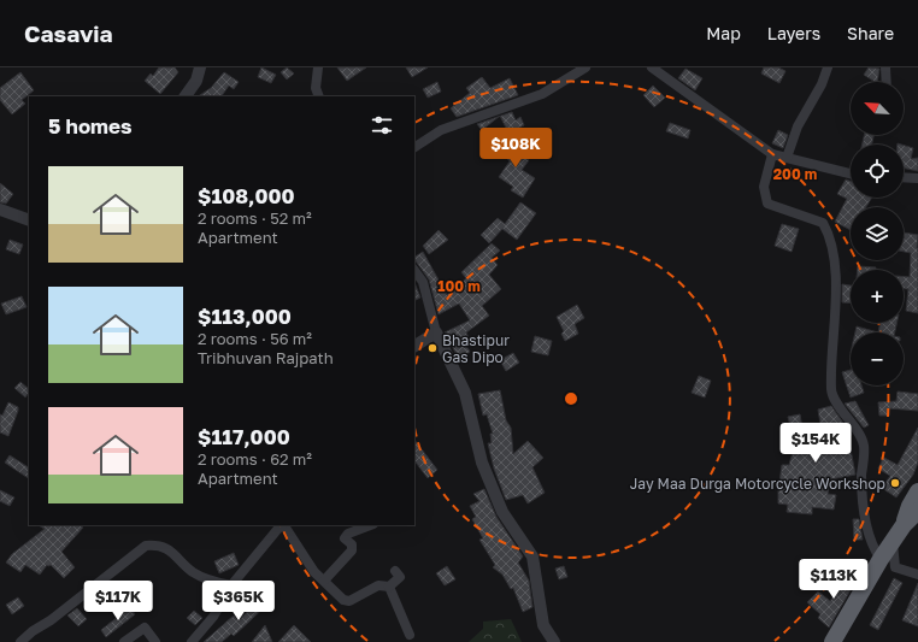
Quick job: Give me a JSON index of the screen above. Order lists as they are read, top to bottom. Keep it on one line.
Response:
{"places":["Bhastipur Gas Dipo","Jay Maa Durga Motorcycle Workshop"],"north":"top left","page":{"header":"Casavia","nav":["Map","Layers","Share"],"map_buttons":["+","−"],"heading":"5 homes","price":["$108K","$154K","$113K","$117K","$365K"],"list":[{"name":"$108,000","note":"2 rooms · 52 m² · Apartment"},{"name":"$113,000","note":"2 rooms · 56 m² · Tribhuvan Rajpath"},{"name":"$117,000","note":"2 rooms · 62 m² · Apartment"}]},"rings":["200 m","100 m"]}
